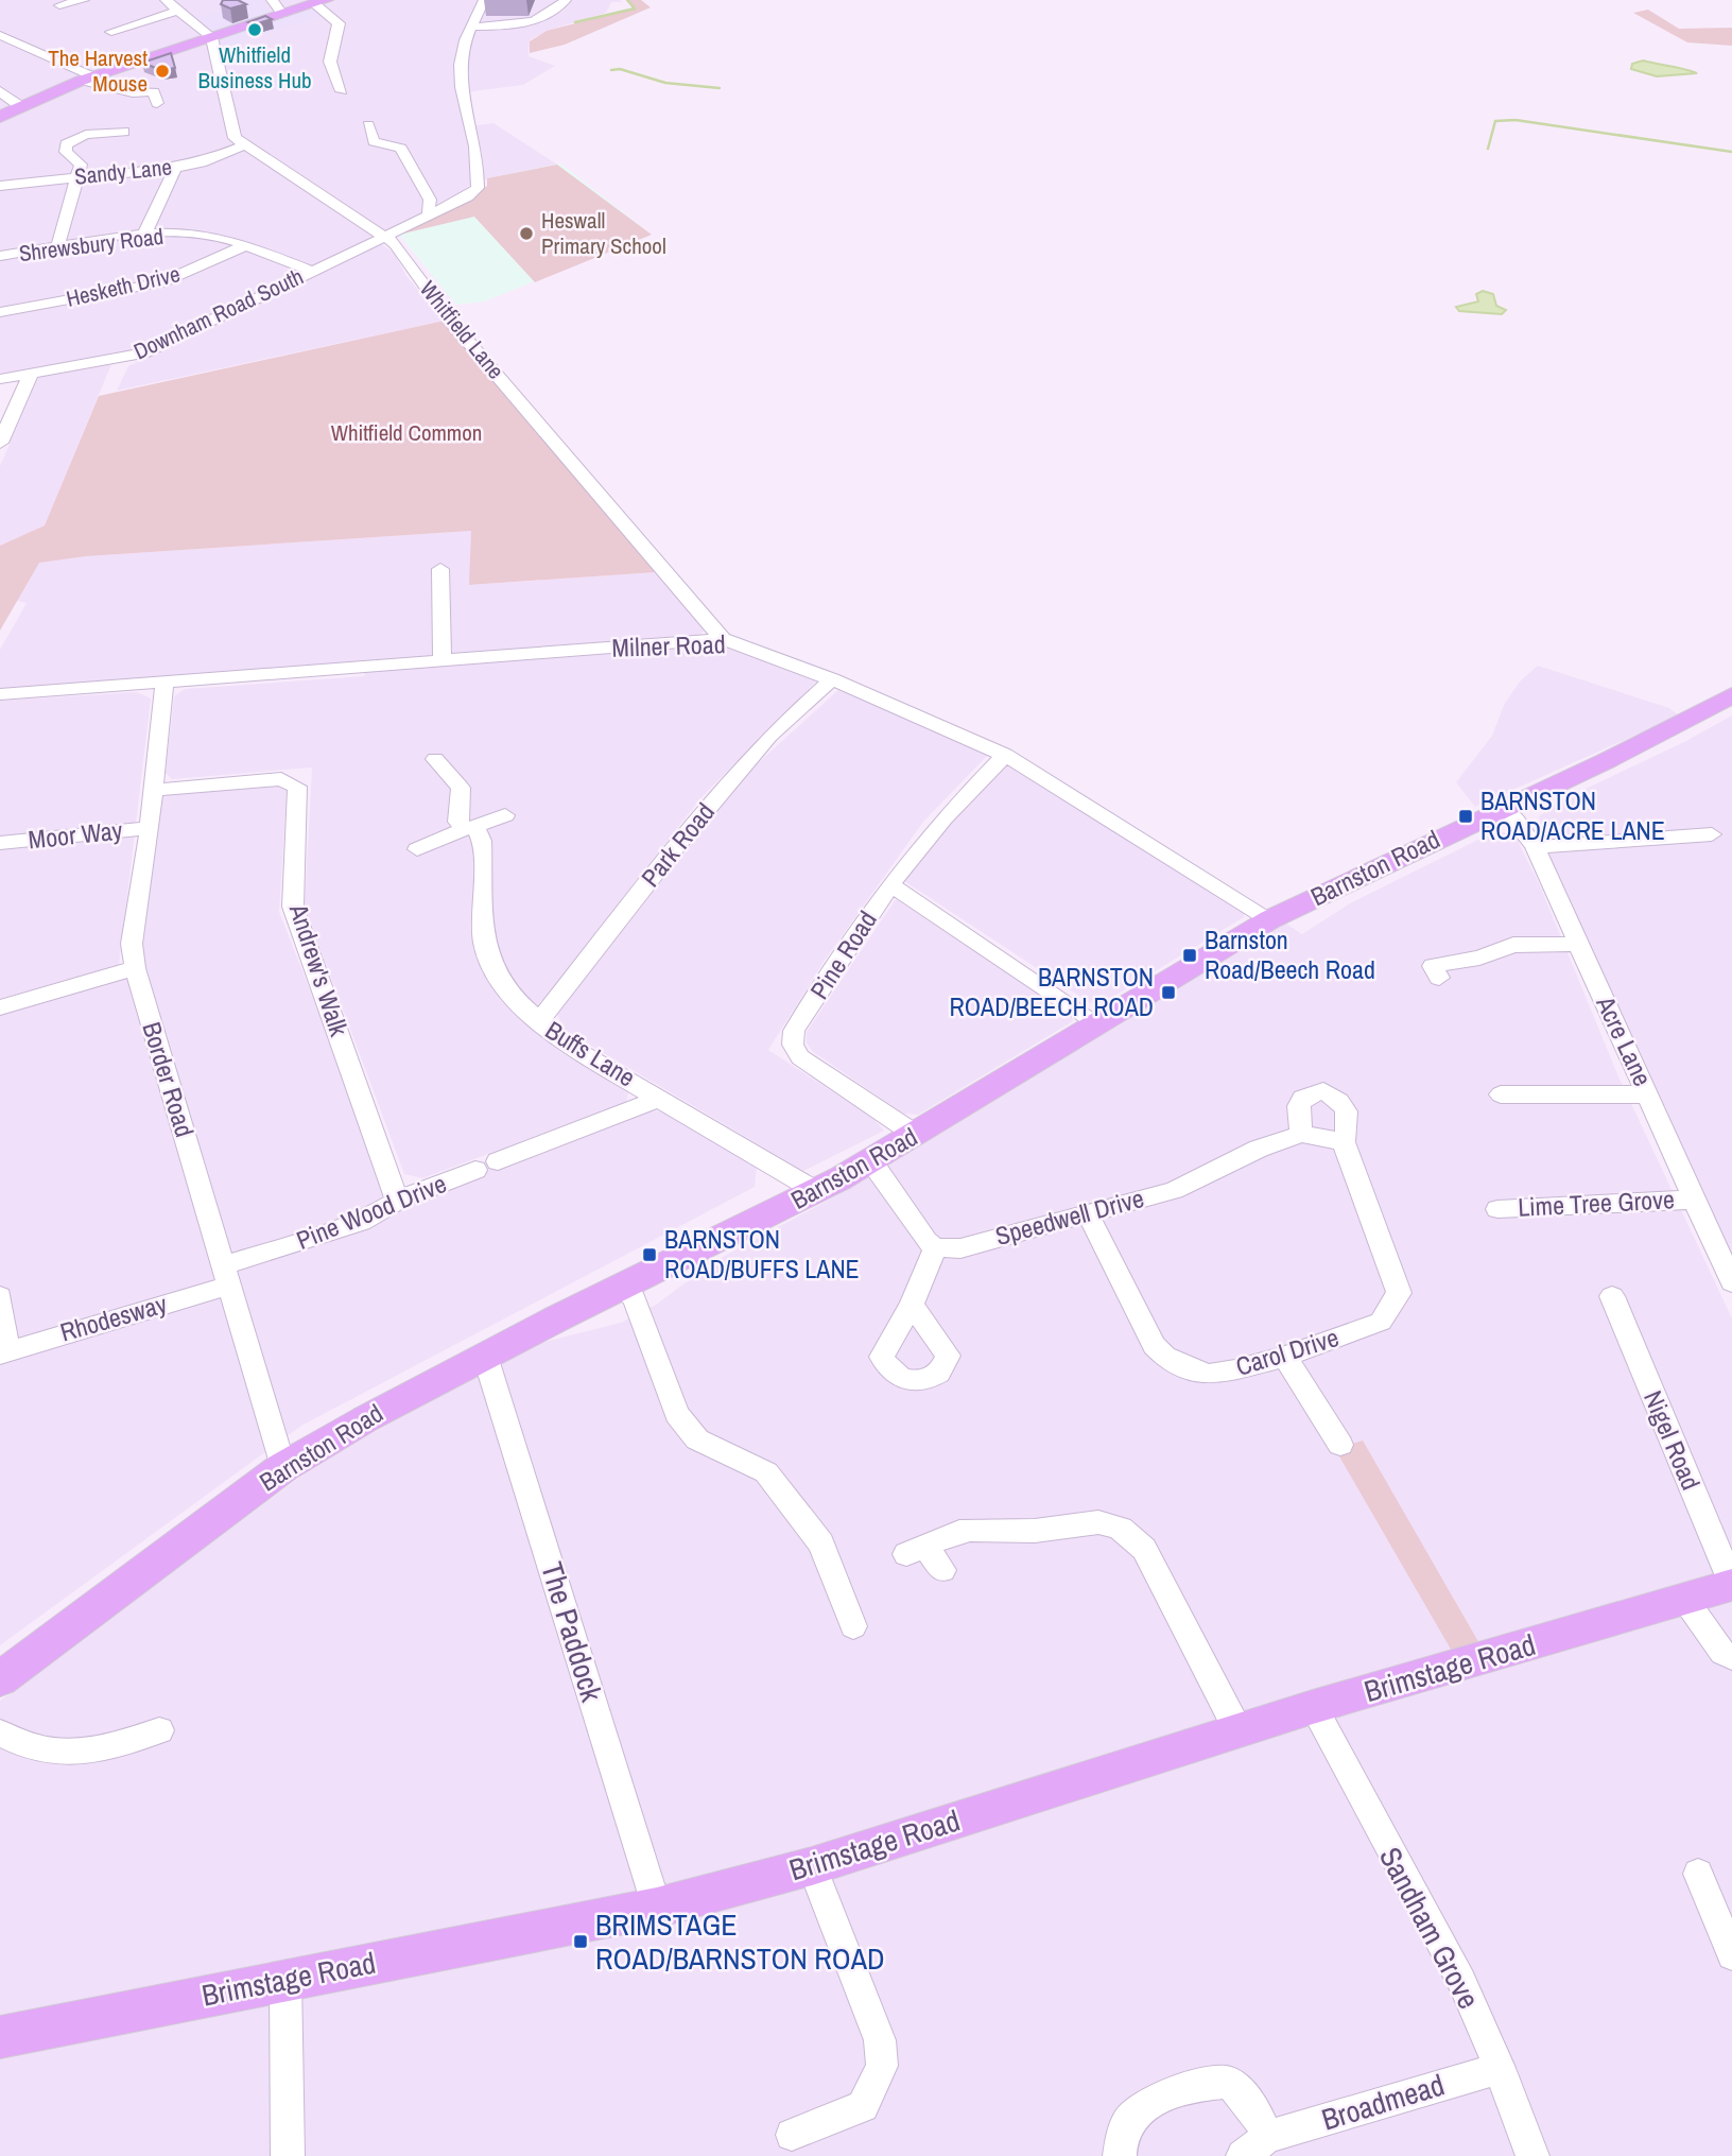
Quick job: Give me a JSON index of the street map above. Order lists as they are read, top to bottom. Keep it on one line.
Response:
{"streets":{"main road":["Barnston Road","Brimstage Road"],"street":["Sandy Lane","Shrewsbury Road","Hesketh Drive","Downham Road South","Whitfield Lane","Milner Road","Moor Way","Park Road","Pine Road","Andrew's Walk","Acre Lane","Buffs Lane","Border Road","Lime Tree Grove","Pine Wood Drive","Speedwell Drive","Rhodesway","Carol Drive","Nigel Road","The Paddock","Sandham Grove","Broadmead"]},"crossings":[["Sandy Lane","Whitfield Lane"],["Shrewsbury Road","Hesketh Drive"],["Shrewsbury Road","Downham Road South"],["Downham Road South","Whitfield Lane"],["Whitfield Lane","Milner Road"],["Milner Road","Park Road"],["Milner Road","Barnston Road"],["Milner Road","Pine Road"],["Milner Road","Border Road"],["Moor Way","Border Road"],["Park Road","Buffs Lane"],["Barnston Road","Pine Road"],["Barnston Road","Acre Lane"],["Barnston Road","Buffs Lane"],["Barnston Road","Border Road"],["Barnston Road","The Paddock"],["Andrew's Walk","Border Road"],["Andrew's Walk","Pine Wood Drive"],["Acre Lane","Lime Tree Grove"],["Buffs Lane","Pine Wood Drive"],["Border Road","Pine Wood Drive"],["Border Road","Rhodesway"],["Pine Wood Drive","Rhodesway"],["Speedwell Drive","Carol Drive"],["Nigel Road","Brimstage Road"],["The Paddock","Brimstage Road"],["Brimstage Road","Sandham Grove"],["Sandham Grove","Broadmead"]],"parks":["Whitfield Common"],"places":{"other":["Whitfield Business Hub","The Harvest Mouse","Heswall Primary School"],"transit":["BARNSTON ROAD/ACRE LANE","Barnston Road/Beech Road","BARNSTON ROAD/BEECH ROAD","BARNSTON ROAD/BUFFS LANE","BRIMSTAGE ROAD/BARNSTON ROAD"]}}
